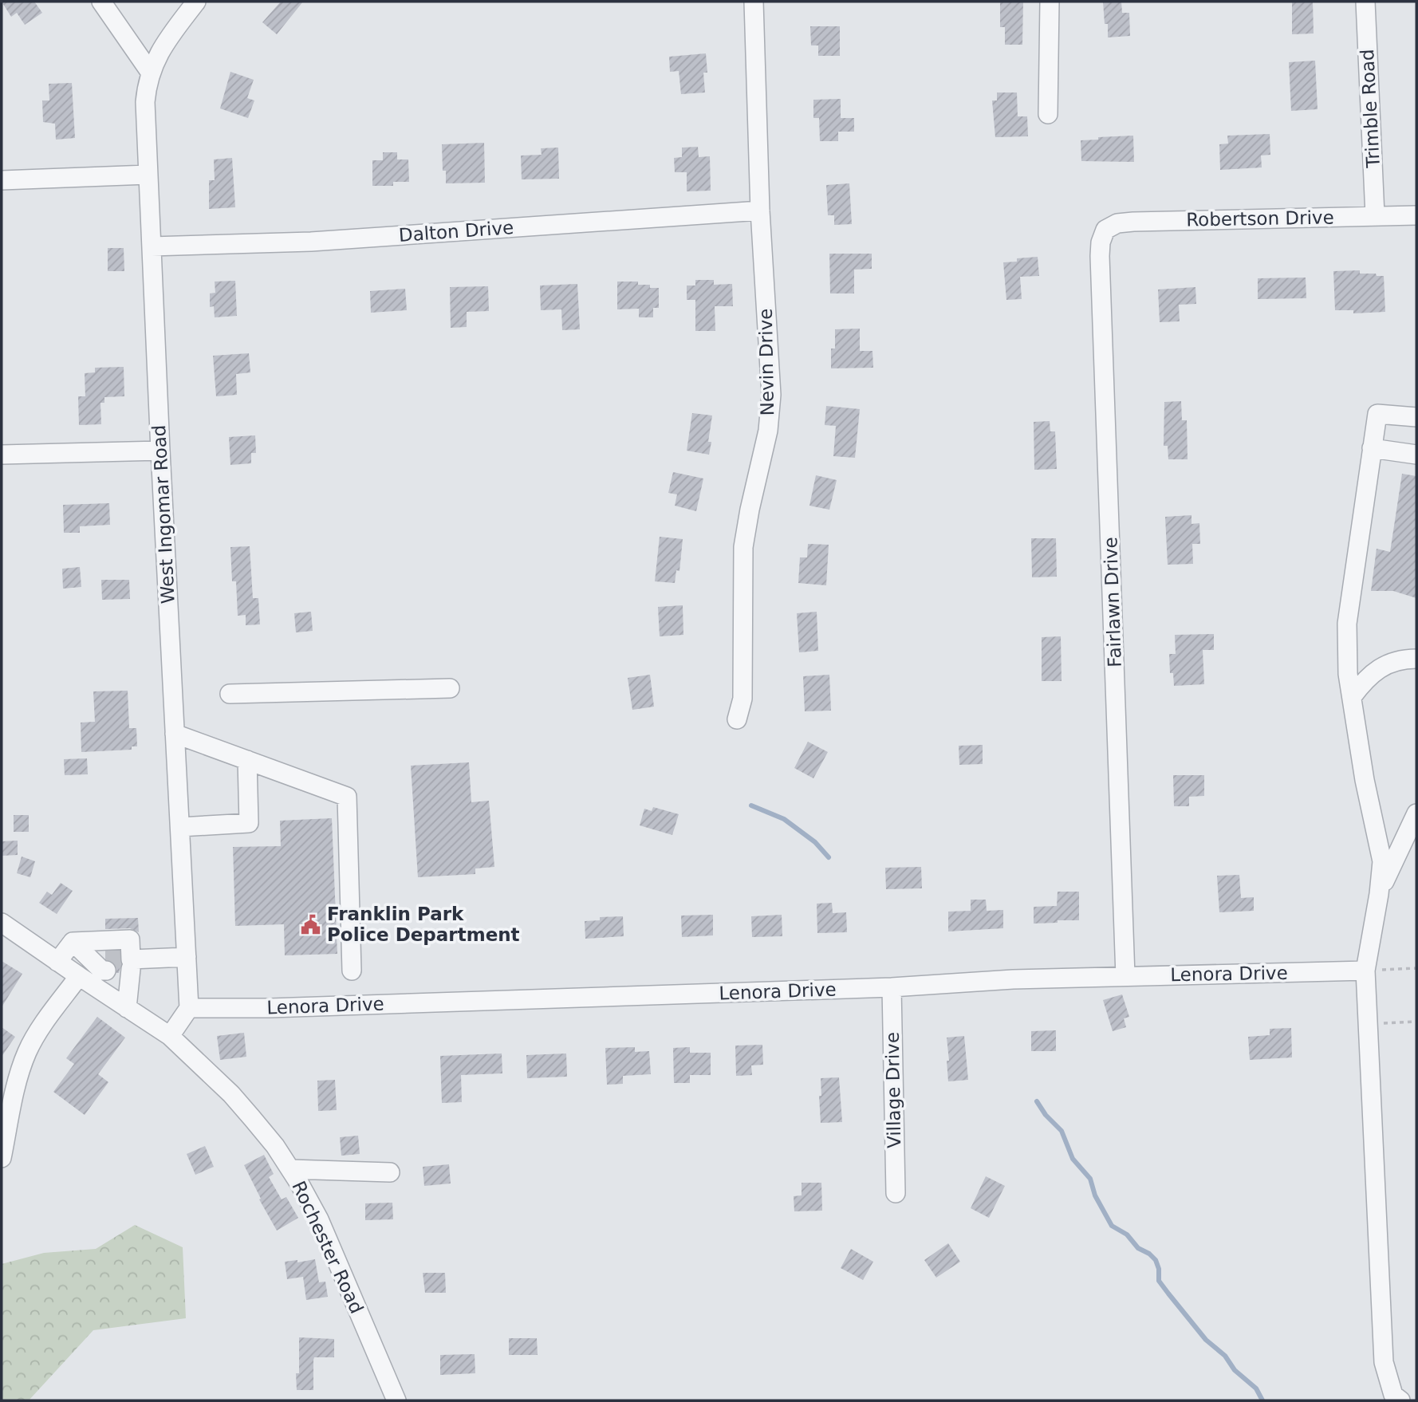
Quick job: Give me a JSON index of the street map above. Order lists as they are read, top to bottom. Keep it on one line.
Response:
{"streets":{"street":["Trimble Road","Robertson Drive","Dalton Drive","Nevin Drive","West Ingomar Road","Fairlawn Drive","Lenora Drive","Village Drive","Rochester Road"]},"crossings":[["Trimble Road","Robertson Drive"],["Robertson Drive","Fairlawn Drive"],["Dalton Drive","Nevin Drive"],["Dalton Drive","West Ingomar Road"],["West Ingomar Road","Lenora Drive"],["Fairlawn Drive","Lenora Drive"],["Lenora Drive","Village Drive"]],"places":{"public building":["Franklin Park Police Department"]}}
